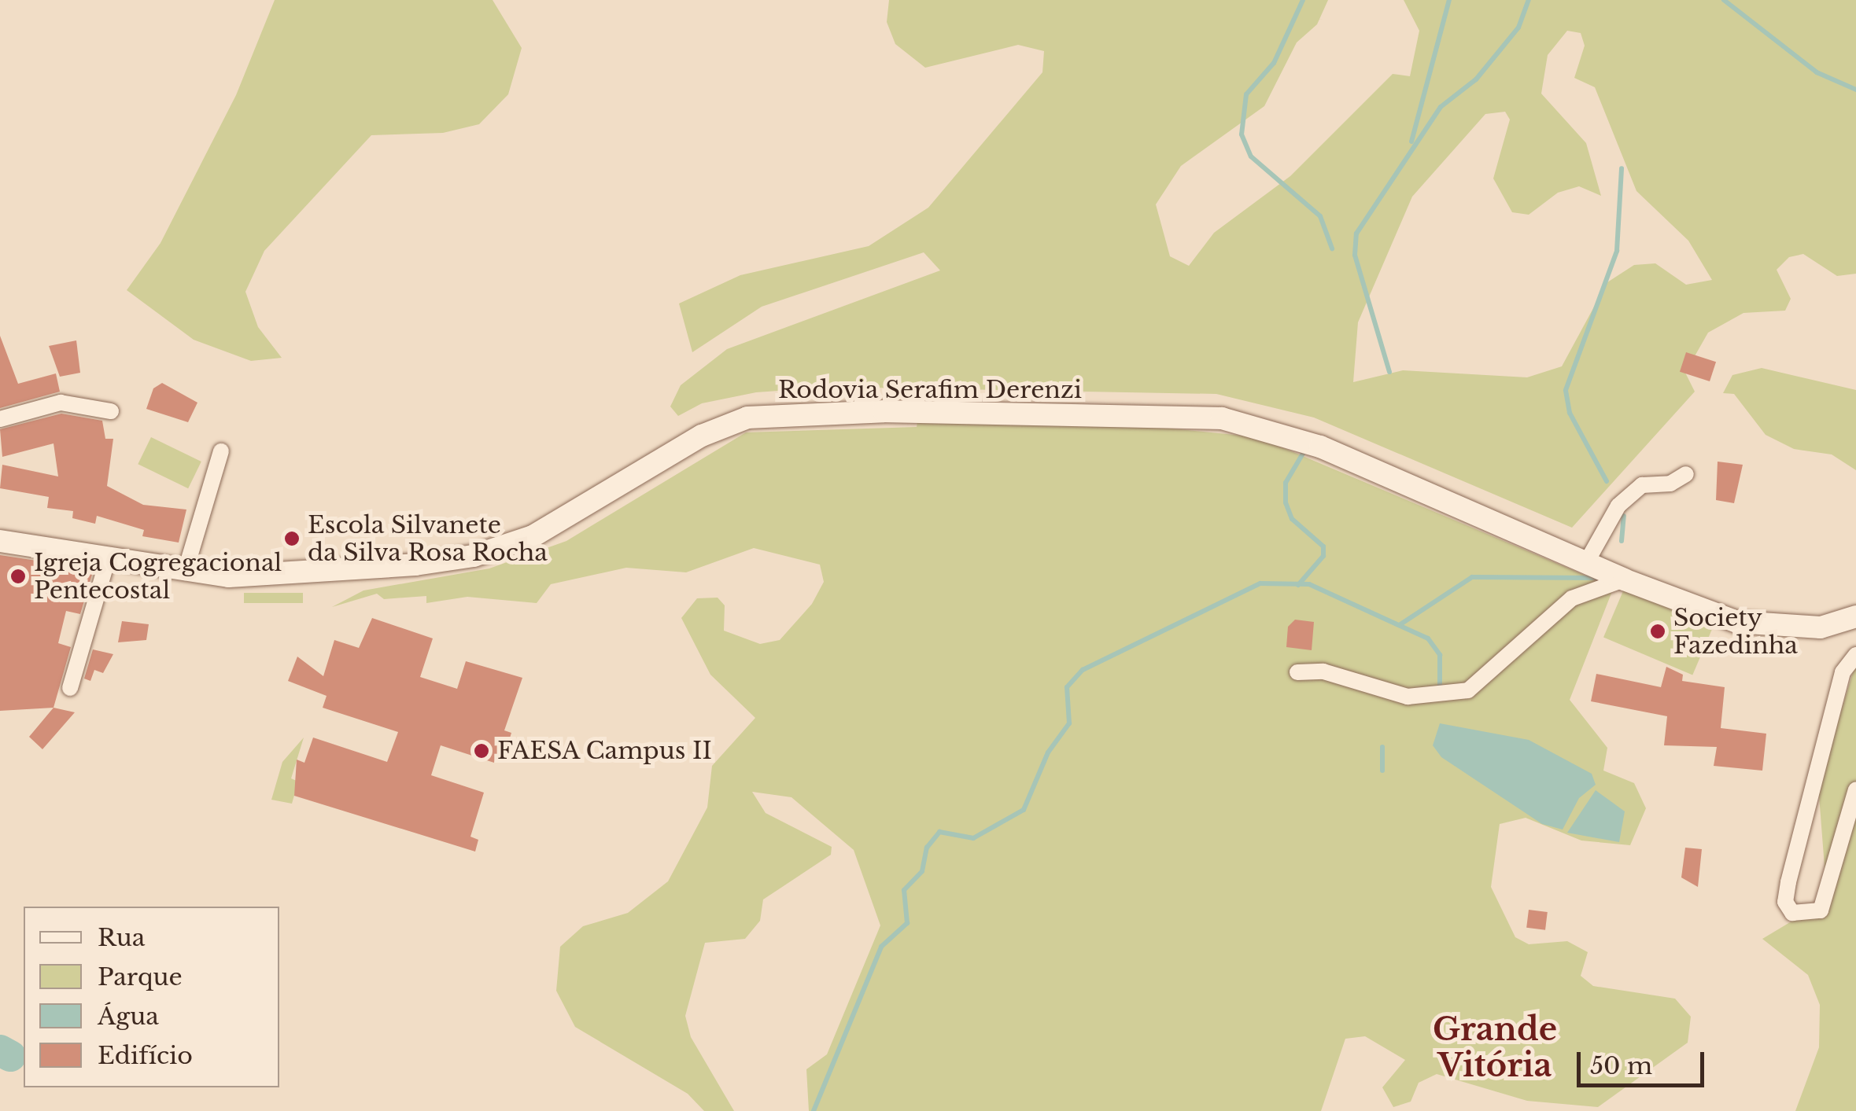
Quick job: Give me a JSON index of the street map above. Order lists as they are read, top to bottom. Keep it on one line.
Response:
{"streets":{"main road":["Rodovia Serafim Derenzi"]},"districts":["Grande Vitória"],"places":["Escola Silvanete da Silva Rosa Rocha","Igreja Cogregacional Pentecostal","Society Fazedinha","FAESA Campus II"],"legend":["Rua","Parque","Água","Edifício"],"scale_bar":"50 m"}
